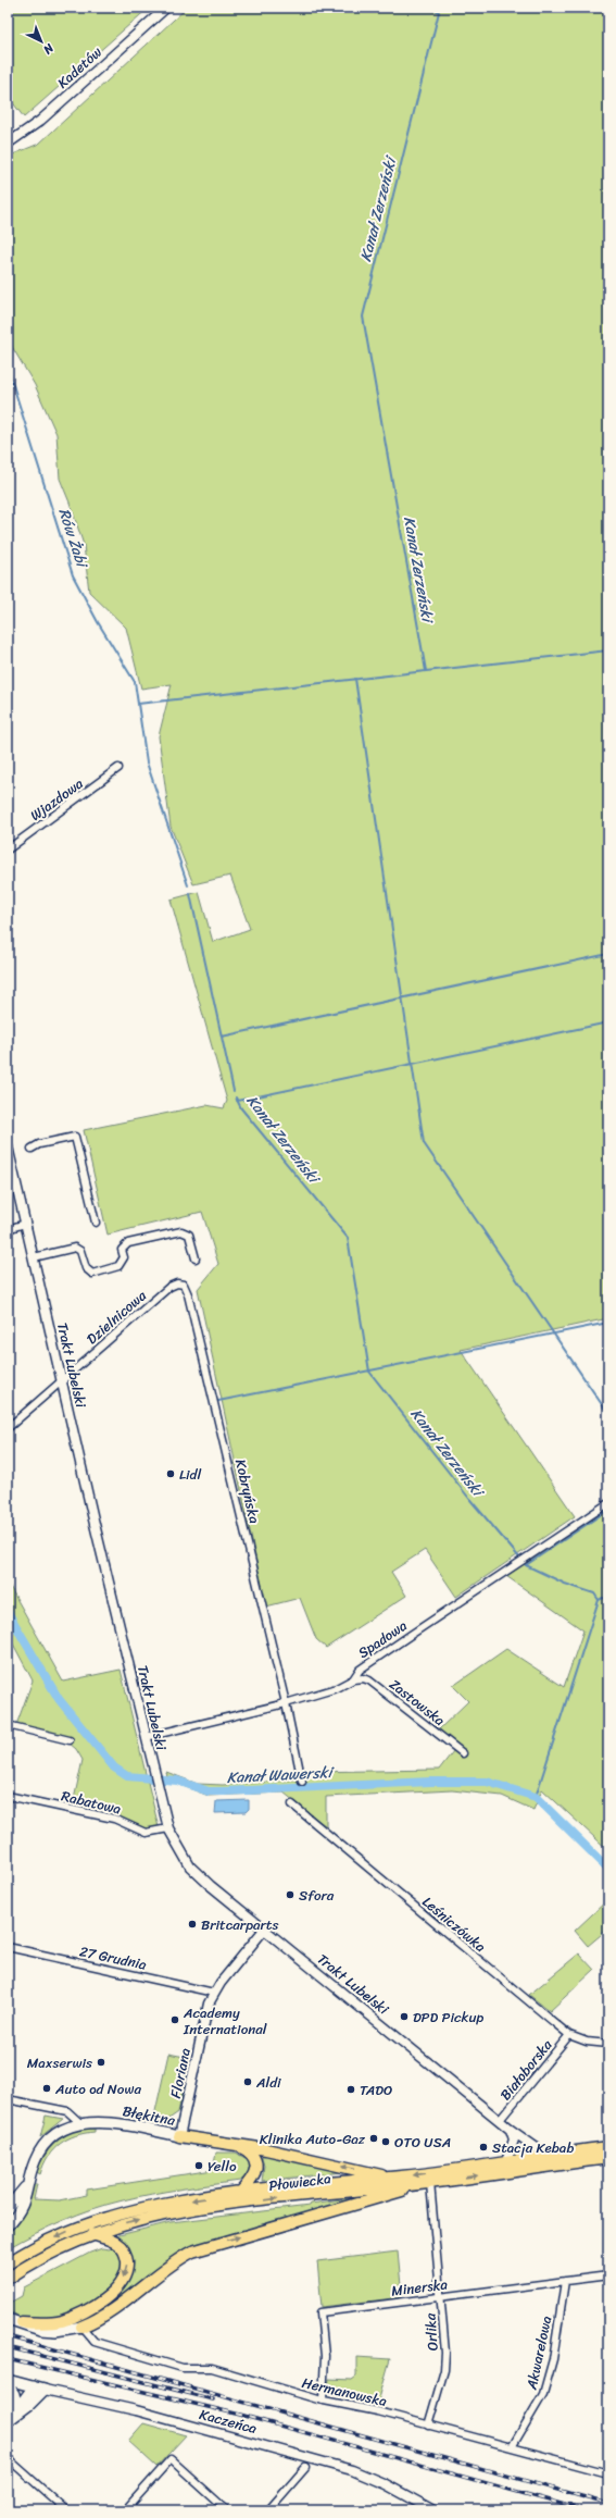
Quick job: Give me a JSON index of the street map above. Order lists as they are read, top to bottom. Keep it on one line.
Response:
{"streets":{"main road":["Błękitna","Płowiecka","Kaczeńca"],"street":["Kadetów","Wjazdowa","Dzielnicowa","Trakt Lubelski","Kobryńska","Spadowa","Zastowska","Rabatowa","Leśniczówka","27 Grudnia","Białoborska","Floriana","Minerska","Orlika","Akwarelowa","Hermanowska"]},"crossings":[["Dzielnicowa","Trakt Lubelski"],["Dzielnicowa","Kobryńska"],["Trakt Lubelski","Spadowa"],["Trakt Lubelski","Rabatowa"],["Trakt Lubelski","Białoborska"],["Trakt Lubelski","Floriana"],["Trakt Lubelski","Płowiecka"],["Kobryńska","Spadowa"],["Spadowa","Zastowska"],["Leśniczówka","Białoborska"],["27 Grudnia","Floriana"],["Floriana","Błękitna"],["Płowiecka","Orlika"],["Minerska","Orlika"],["Minerska","Akwarelowa"],["Minerska","Hermanowska"],["Orlika","Hermanowska"],["Akwarelowa","Hermanowska"]],"water":["Kanał Zerzeński","Rów Żabi","Kanał Wawerski"],"places":["Lidl","Sfora","Britcarparts","DPD Pickup","Academy International","Maxserwis","Aldi","Auto od Nowa","TADO","Klinika Auto-Gaz","OTO USA","Stacja Kebab","Yello"],"north":"bottom right"}
